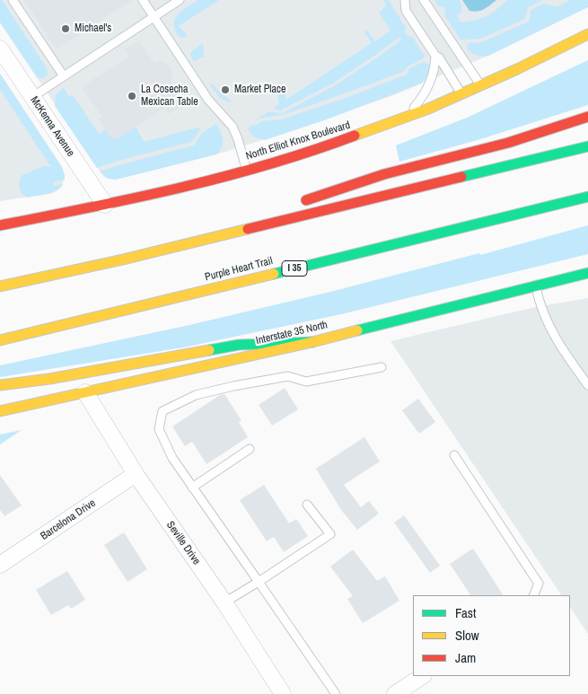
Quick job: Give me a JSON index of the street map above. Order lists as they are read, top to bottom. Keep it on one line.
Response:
{"streets":{"main road":["North Elliot Knox Boulevard","I 35","Purple Heart Trail","Interstate 35 North"],"street":["McKenna Avenue","Barcelona Drive","Seville Drive"]},"crossings":[["McKenna Avenue","North Elliot Knox Boulevard"],["Interstate 35 North","Seville Drive"],["Barcelona Drive","Seville Drive"]],"places":["Michael's","Market Place","La Cosecha Mexican Table"],"legend":["Fast","Slow","Jam"]}
